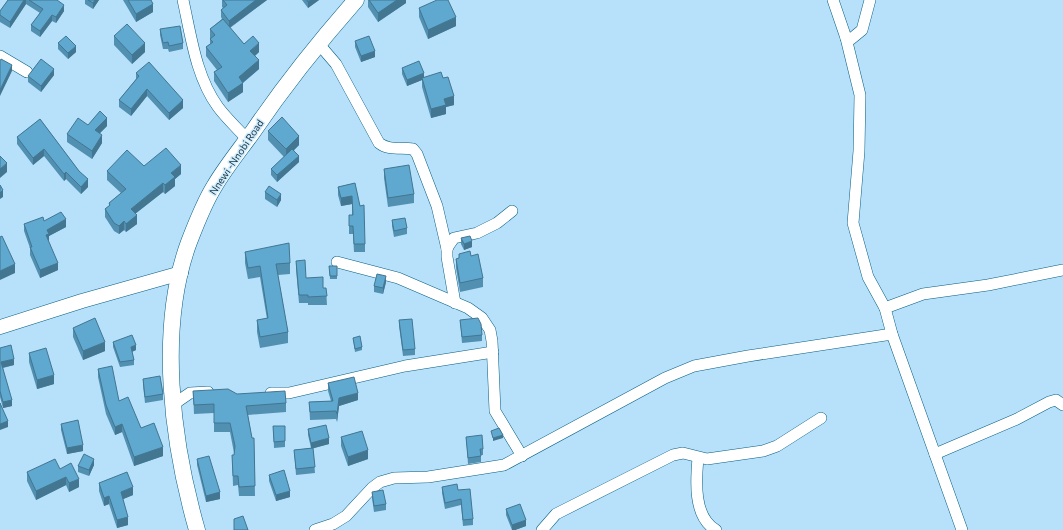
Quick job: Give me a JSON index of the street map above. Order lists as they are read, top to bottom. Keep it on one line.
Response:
{"streets":{"main road":["Nnewi -Nnobi Road"]}}
